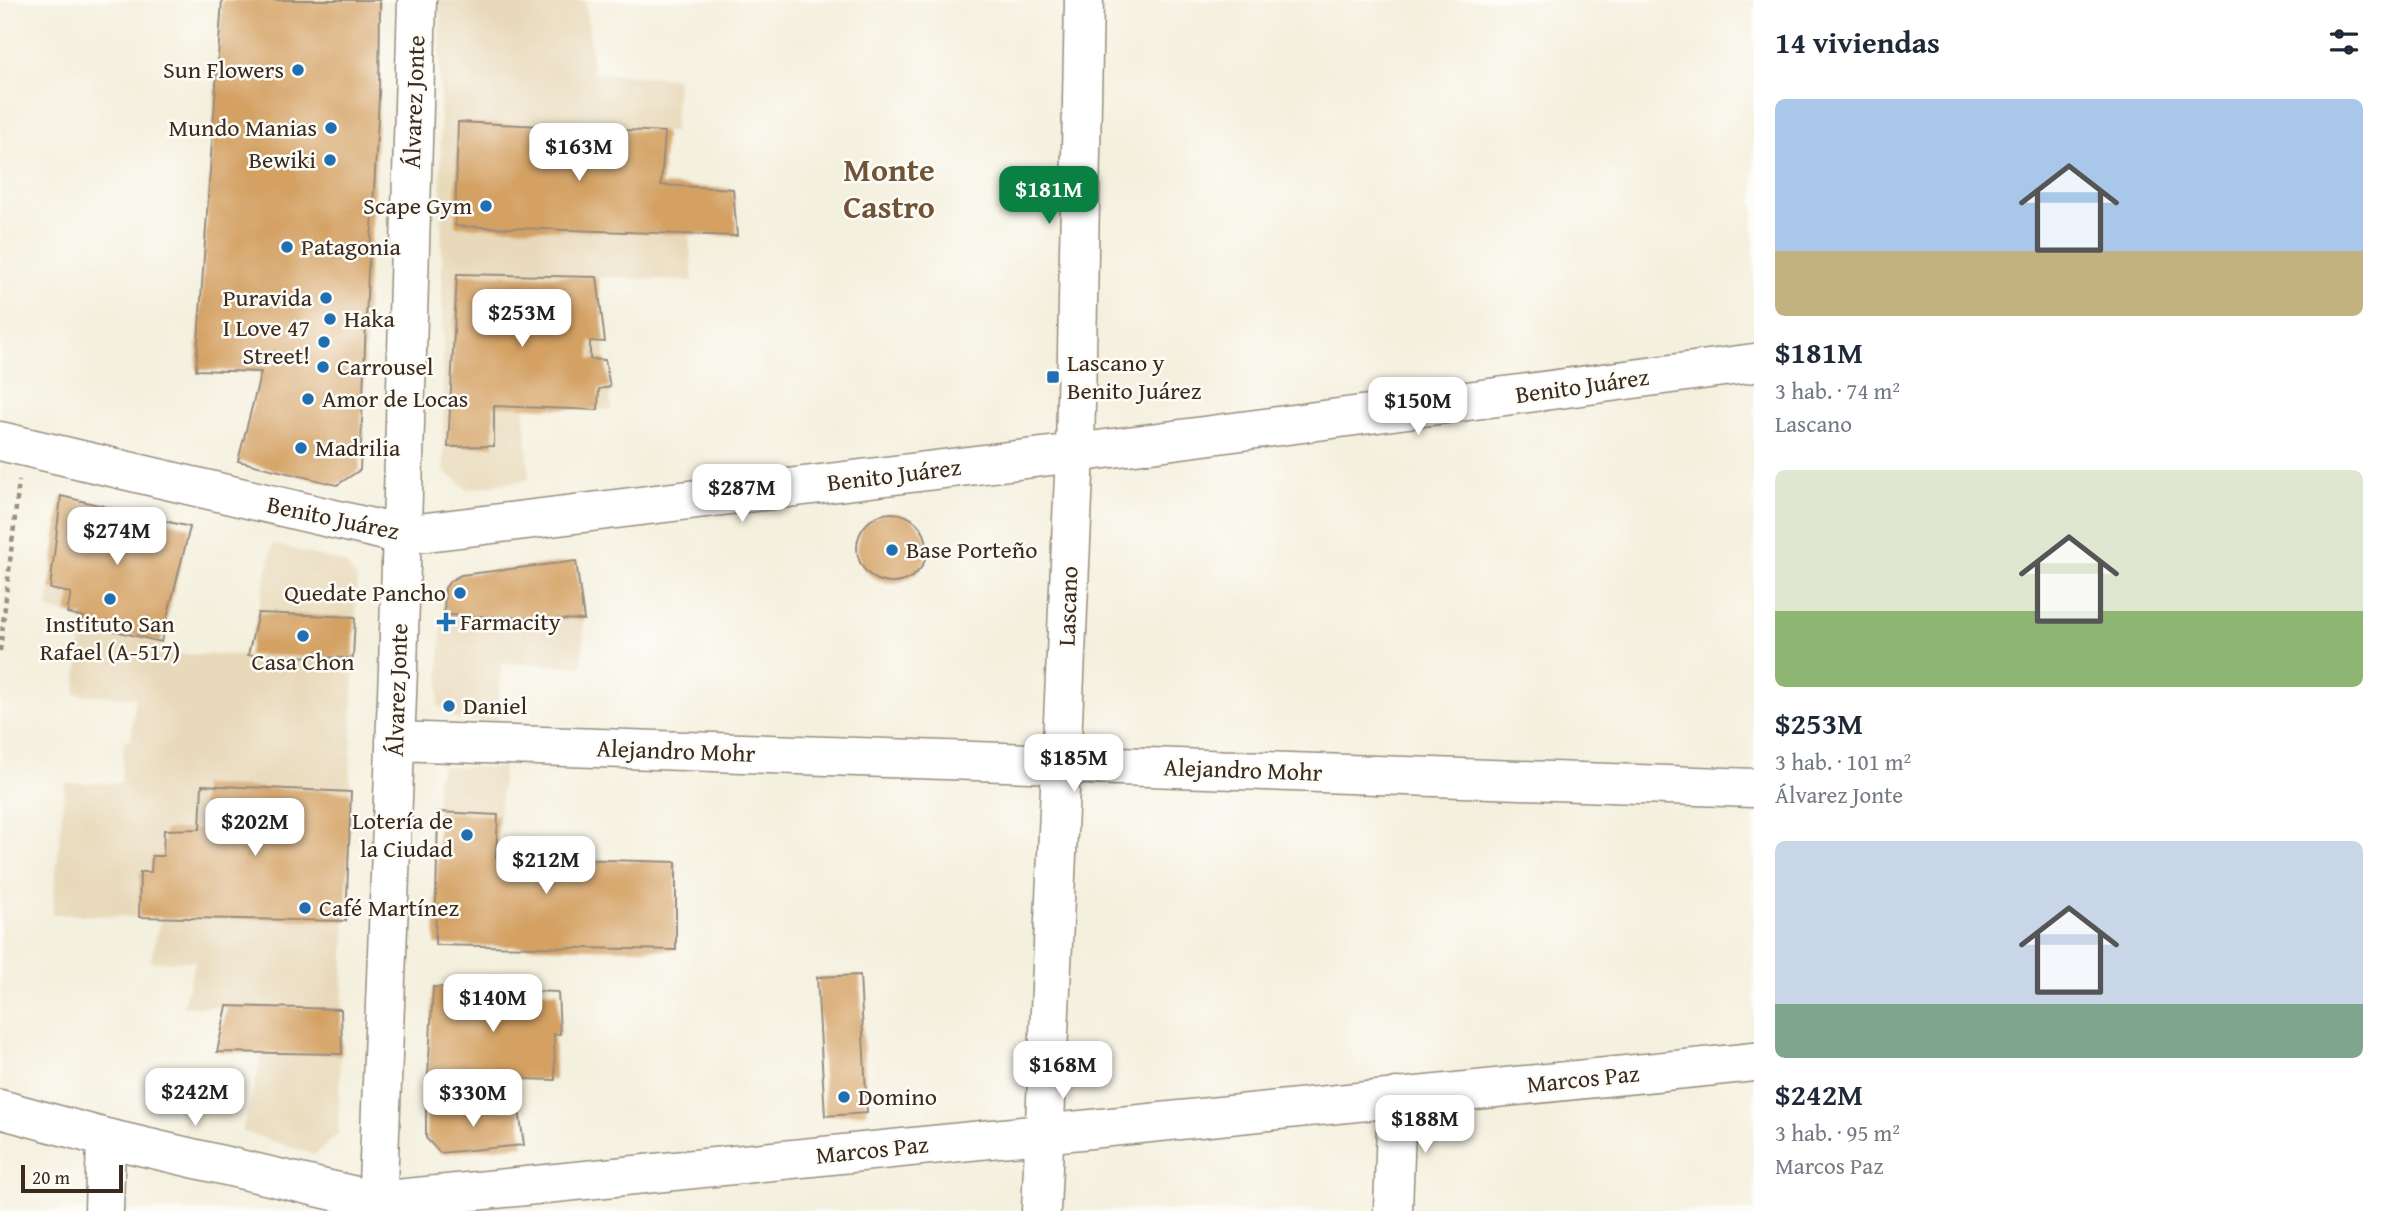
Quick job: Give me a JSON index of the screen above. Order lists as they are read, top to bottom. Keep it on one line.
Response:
{"streets":{"street":["Álvarez Jonte","Benito Juárez","Lascano","Alejandro Mohr","Marcos Paz"]},"crossings":[["Álvarez Jonte","Benito Juárez"],["Álvarez Jonte","Alejandro Mohr"],["Álvarez Jonte","Marcos Paz"],["Benito Juárez","Lascano"],["Lascano","Alejandro Mohr"],["Lascano","Marcos Paz"]],"districts":["Monte Castro"],"places":{"other":["Sun Flowers","Mundo Manias","Bewiki","Scape Gym","Patagonia","Puravida","Haka","I Love 47 Street!","Carrousel","Amor de Locas","Madrilia","Base Porteño","Quedate Pancho","Instituto San Rafael (A-517)","Casa Chon","Daniel","Lotería de la Ciudad","Café Martínez","Domino"],"transit":["Lascano y Benito Juárez"],"health":["Farmacity"]},"scale_bar":"20 m","page":{"heading":"14 viviendas","list":[{"name":"$181M","note":"3 hab. · 74 m² · Lascano"},{"name":"$253M","note":"3 hab. · 101 m² · Álvarez Jonte"},{"name":"$242M","note":"3 hab. · 95 m² · Marcos Paz"}],"price":["$163M","$181M","$253M","$150M","$287M","$274M","$185M","$202M","$212M","$140M","$168M","$242M","$330M","$188M"],"scale":"20 m"}}
